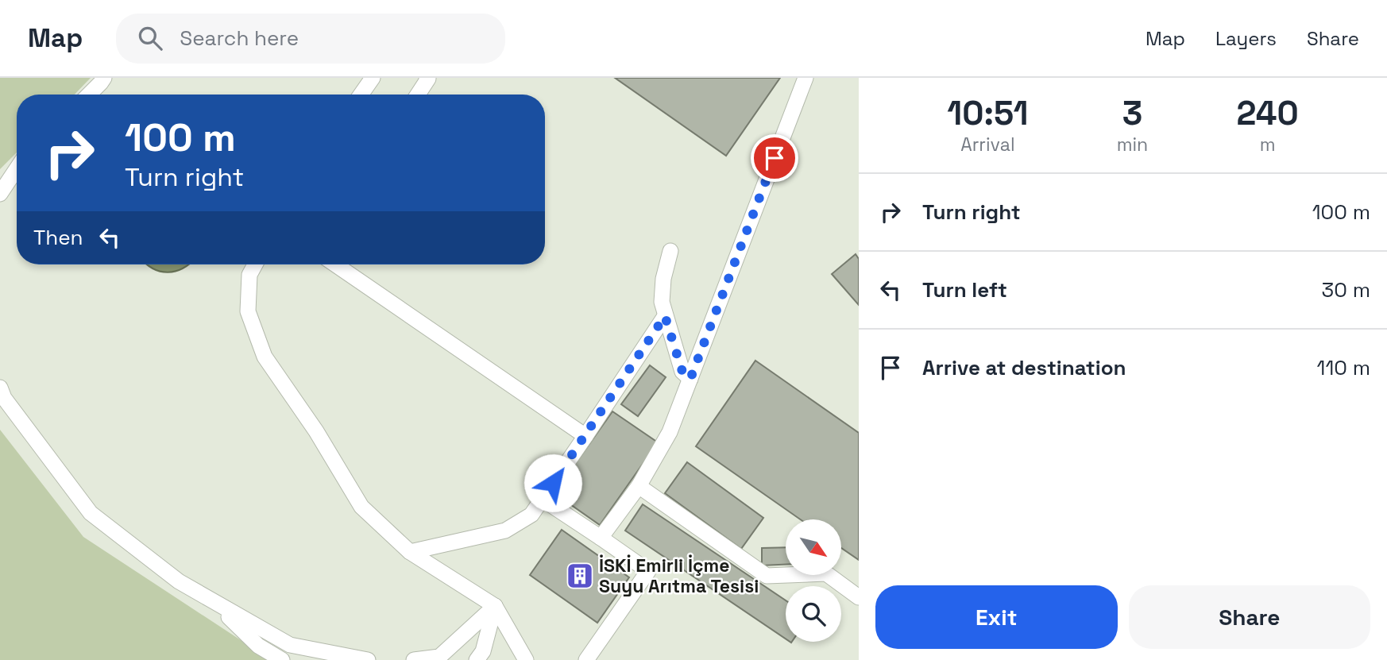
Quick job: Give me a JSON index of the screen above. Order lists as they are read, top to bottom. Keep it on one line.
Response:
{"places":{"building":["İSKİ Emirli İçme Suyu Arıtma Tesisi"]},"north":"bottom right","page":{"header":"Map","search":"Search here","nav":["Map","Layers","Share"],"eta":["10:51","Arrival","3","min","240","m"],"turn":["100 m","Turn right"],"list":[{"name":"Turn right","value":"100 m"},{"name":"Turn left","value":"30 m"},{"name":"Arrive at destination","value":"110 m"}],"then":"Then","buttons":["Exit","Share"]}}
